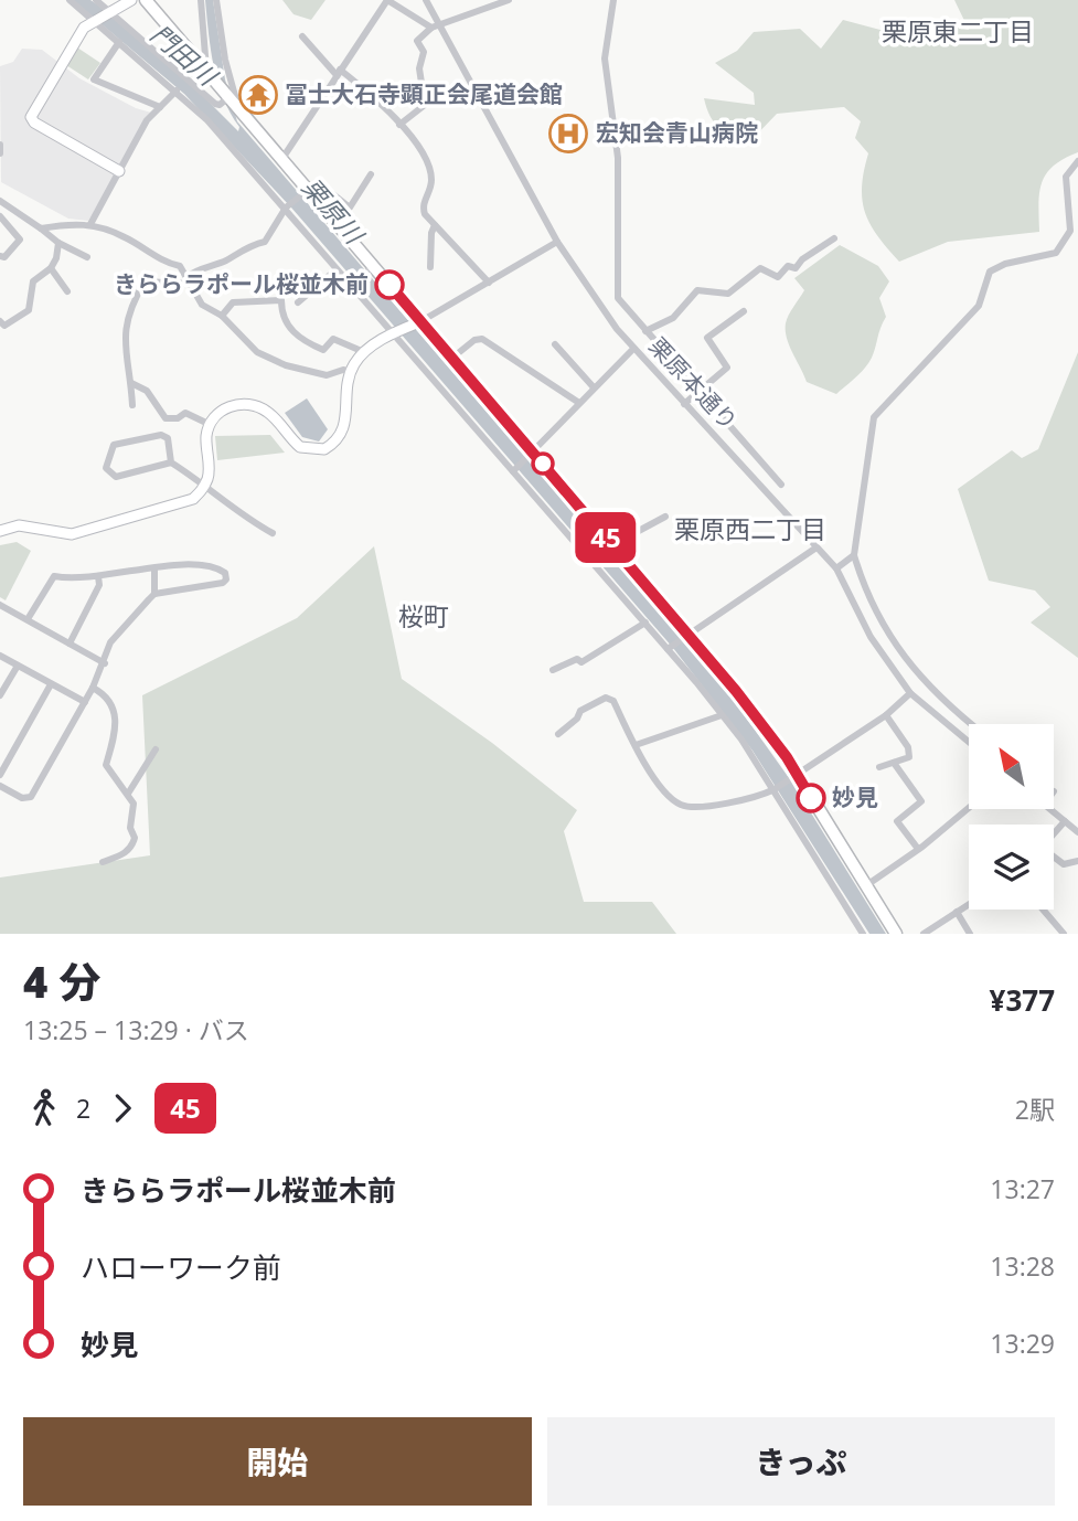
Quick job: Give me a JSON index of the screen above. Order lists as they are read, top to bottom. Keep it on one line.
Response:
{"streets":{"street":["栗原本通り"]},"districts":["栗原東二丁目","栗原西二丁目","桜町"],"water":["門田川","栗原川"],"places":{"temple":["冨士大石寺顕正会尾道会館"],"hospital":["宏知会青山病院"],"other":["きららラポール桜並木前","妙見"]},"lines":["bus line 45"],"north":"top left","page":{"on_map":"45","heading":["4 分","13:25 – 13:29 · バス","¥377"],"legs":["2","45","2駅"],"list":[{"name":"きららラポール桜並木前","value":"13:27"},{"name":"ハローワーク前","value":"13:28"},{"name":"妙見","value":"13:29"}],"buttons":["開始","きっぷ"]}}
